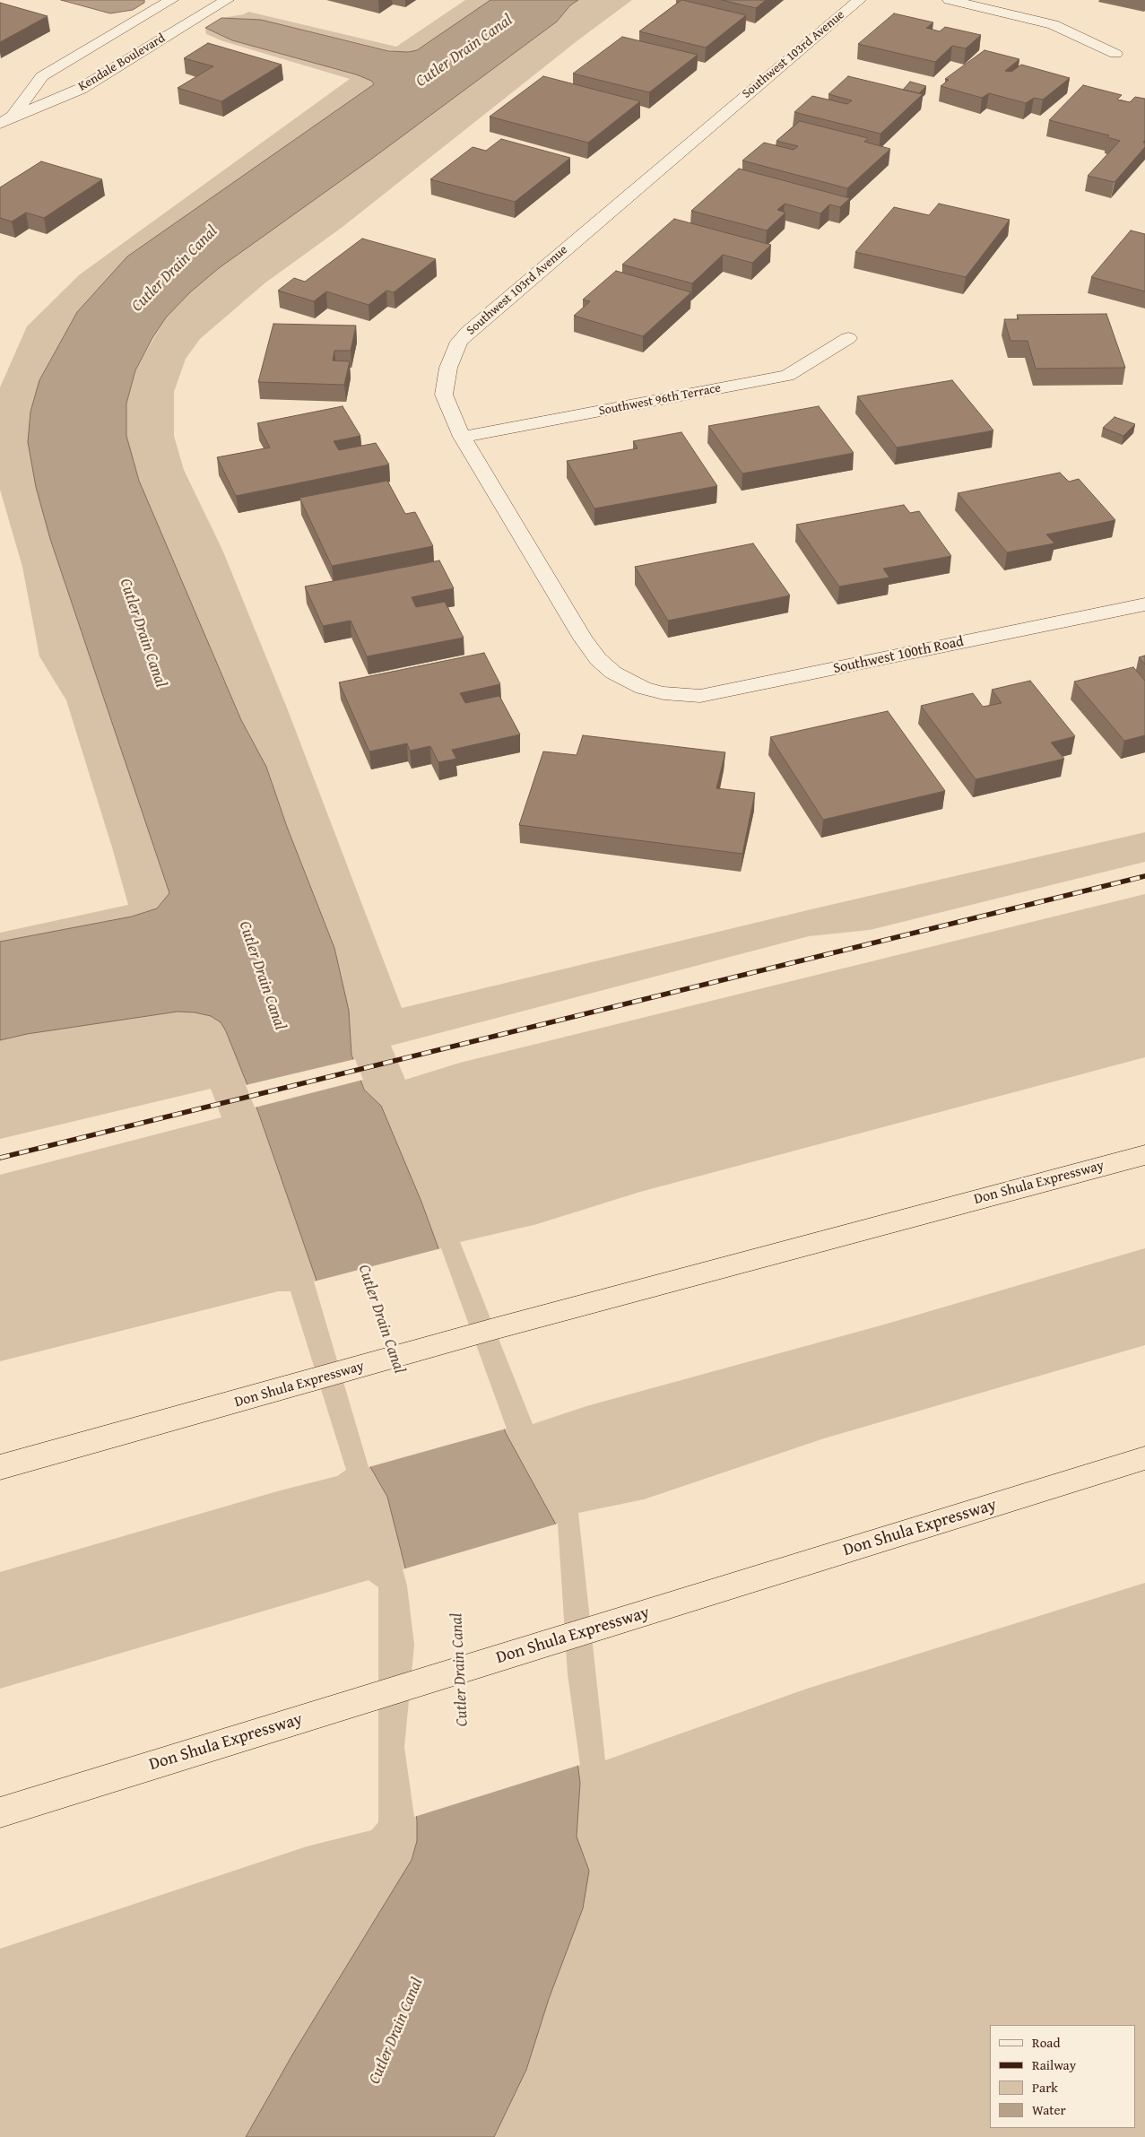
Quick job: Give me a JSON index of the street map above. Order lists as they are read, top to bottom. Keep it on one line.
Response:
{"streets":{"highway":["Don Shula Expressway"],"street":["Southwest 103rd Avenue","Kendale Boulevard","Southwest 96th Terrace","Southwest 100th Road"]},"crossings":[["Southwest 103rd Avenue","Southwest 96th Terrace"],["Southwest 103rd Avenue","Southwest 100th Road"]],"water":["Cutler Drain Canal"],"legend":["Road","Railway","Park","Water"]}
